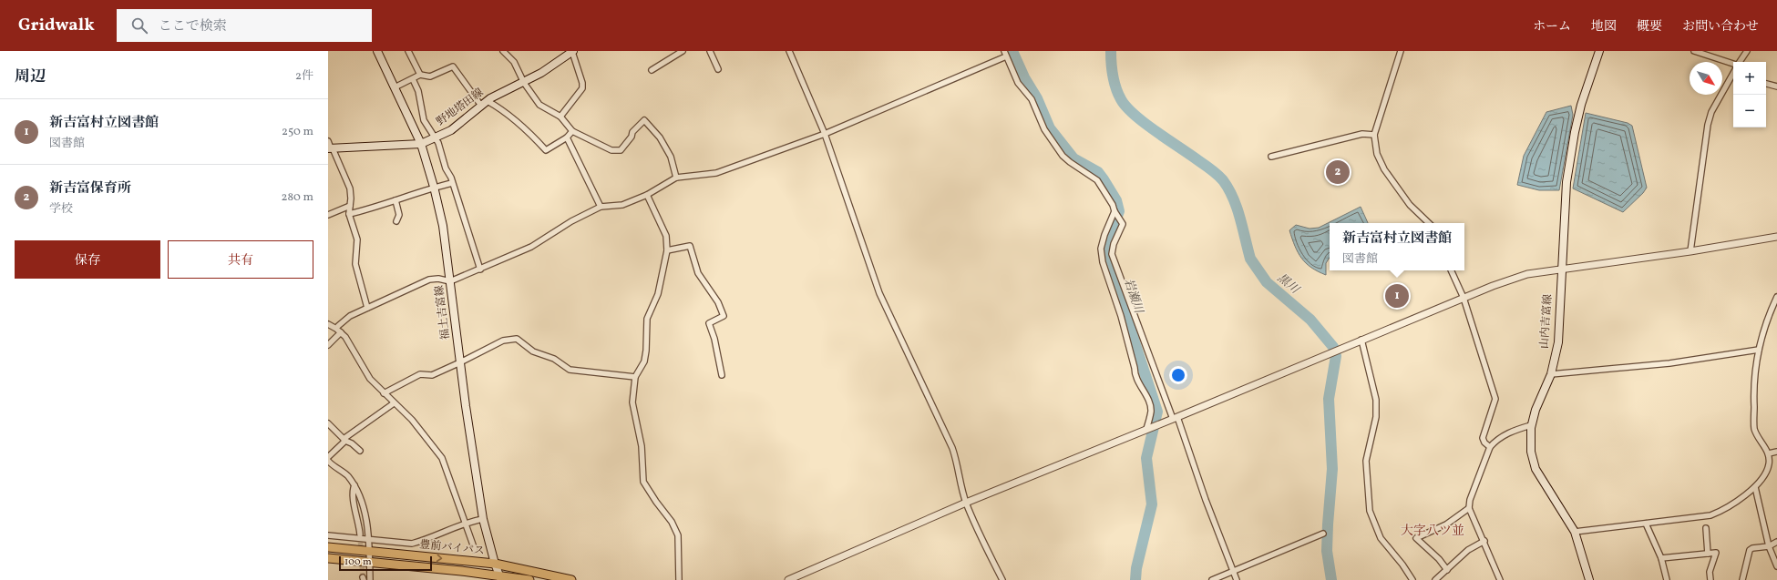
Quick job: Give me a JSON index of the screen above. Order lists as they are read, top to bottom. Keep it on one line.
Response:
{"streets":{"highway":["豊前バイパス"],"main road":["野地塔田線","福土吉富線","山内吉富線"]},"crossings":[["野地塔田線","福土吉富線"],["福土吉富線","豊前バイパス"]],"districts":["大字八ツ並"],"water":["黒川","岩瀬川"],"scale_bar":"100 m","north":"bottom right","page":{"header":"Gridwalk","search":"ここで検索","nav":["ホーム","地図","概要","お問い合わせ"],"heading":["周辺","2件"],"map_buttons":["+","−"],"list":[{"mark":"1","name":"新吉富村立図書館","note":"図書館","value":"250 m"},{"mark":"2","name":"新吉富保育所","note":"学校","value":"280 m"}],"pins":["2","1"],"popup":["新吉富村立図書館","図書館"],"buttons":["保存","共有"],"scale":"100 m"}}
